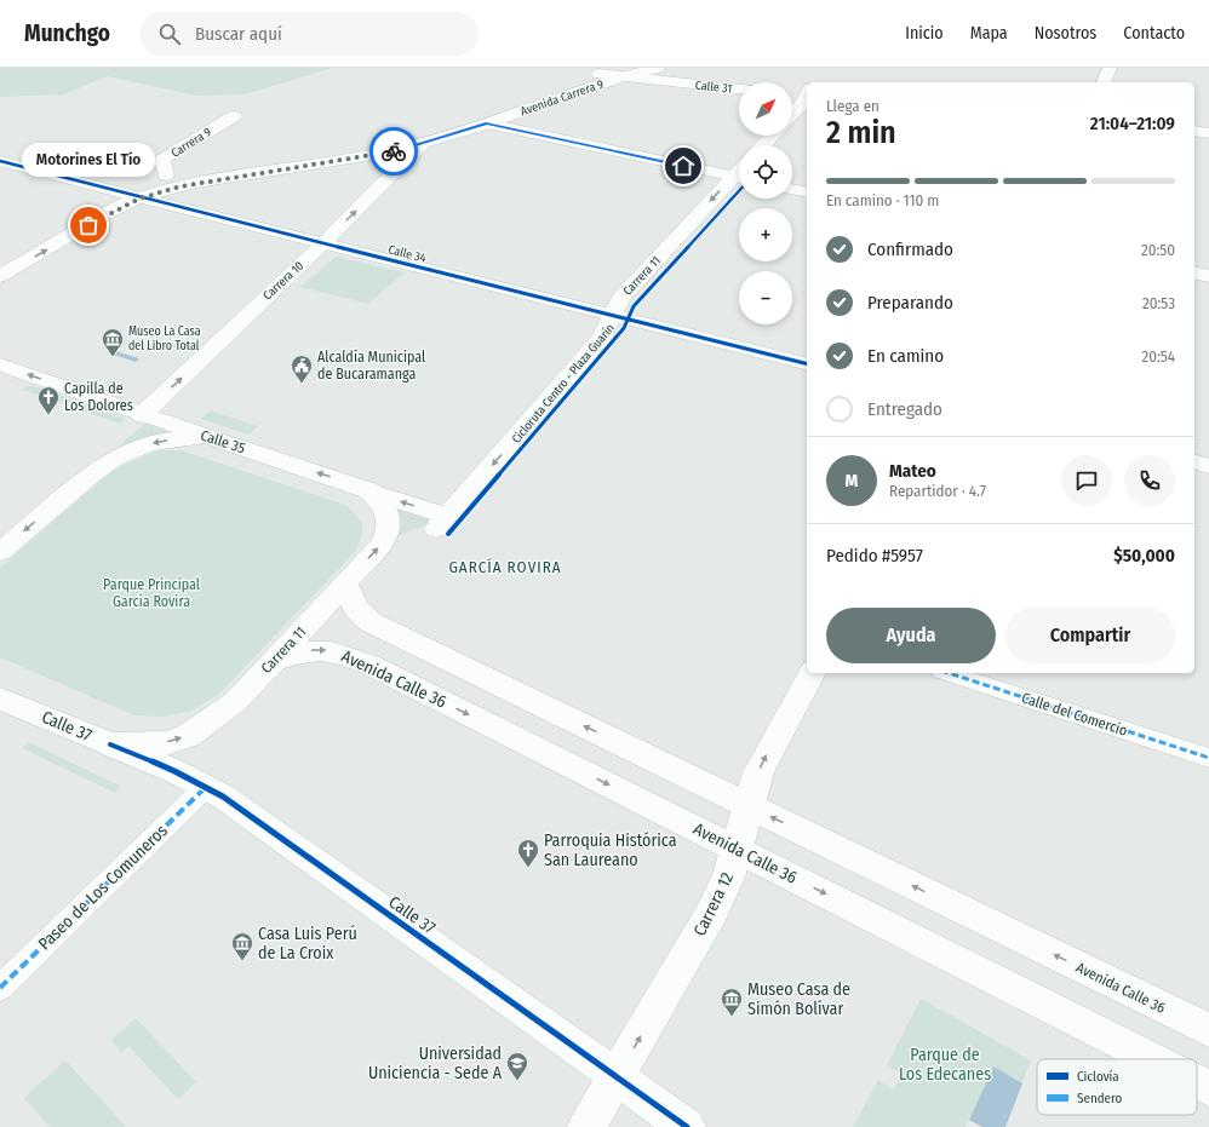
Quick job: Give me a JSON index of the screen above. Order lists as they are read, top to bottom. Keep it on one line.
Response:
{"streets":{"street":["Calle 31","Avenida Carrera 9","Carrera 9","Calle 34","Carrera 11","Carrera 10","Calle 35","Avenida Calle 36","Calle del Comercio","Calle 37","Paseo de Los Comuneros","Carrera 12"],"cycle path":["Cicloruta Centro - Plaza Guarín"]},"crossings":[["Calle 31","Avenida Carrera 9"],["Avenida Carrera 9","Carrera 9"],["Avenida Carrera 9","Calle 34"],["Avenida Carrera 9","Carrera 10"],["Calle 34","Carrera 11"],["Calle 34","Carrera 10"],["Carrera 11","Calle 35"],["Carrera 11","Avenida Calle 36"],["Carrera 11","Calle 37"],["Carrera 10","Calle 35"],["Avenida Calle 36","Carrera 12"],["Calle 37","Paseo de Los Comuneros"],["Calle 37","Carrera 12"]],"one_way":["Carrera 10","Calle 35","Carrera 12"],"districts":["GARCÍA ROVIRA"],"parks":["Parque Principal García Rovira","Parque de Los Edecanes"],"places":{"other":["Motorines El Tío"],"museum":["Museo La Casa del Libro Total","Casa Luis Perú de La Croix","Museo Casa de Simón Bolívar"],"public building":["Alcaldía Municipal de Bucaramanga"],"church":["Capilla de Los Dolores","Parroquia Histórica San Laureano"],"school or university":["Universidad Uniciencia - Sede A"]},"legend":["Ciclovía","Sendero"],"north":"top right","page":{"header":"Munchgo","search":"Buscar aquí","nav":["Inicio","Mapa","Nosotros","Contacto"],"map_buttons":["+","−"],"heading":["2 min","Llega en","21:04–21:09"],"panel":["Mateo","Repartidor · 4.7","Pedido #5957","$50,000"],"bubble":"Motorines El Tío","bar":"En camino · 110 m","list":[["Confirmado","20:50"],["Preparando","20:53"],["En camino","20:54"],"Entregado"],"round":"M","buttons":["Ayuda","Compartir"]}}
